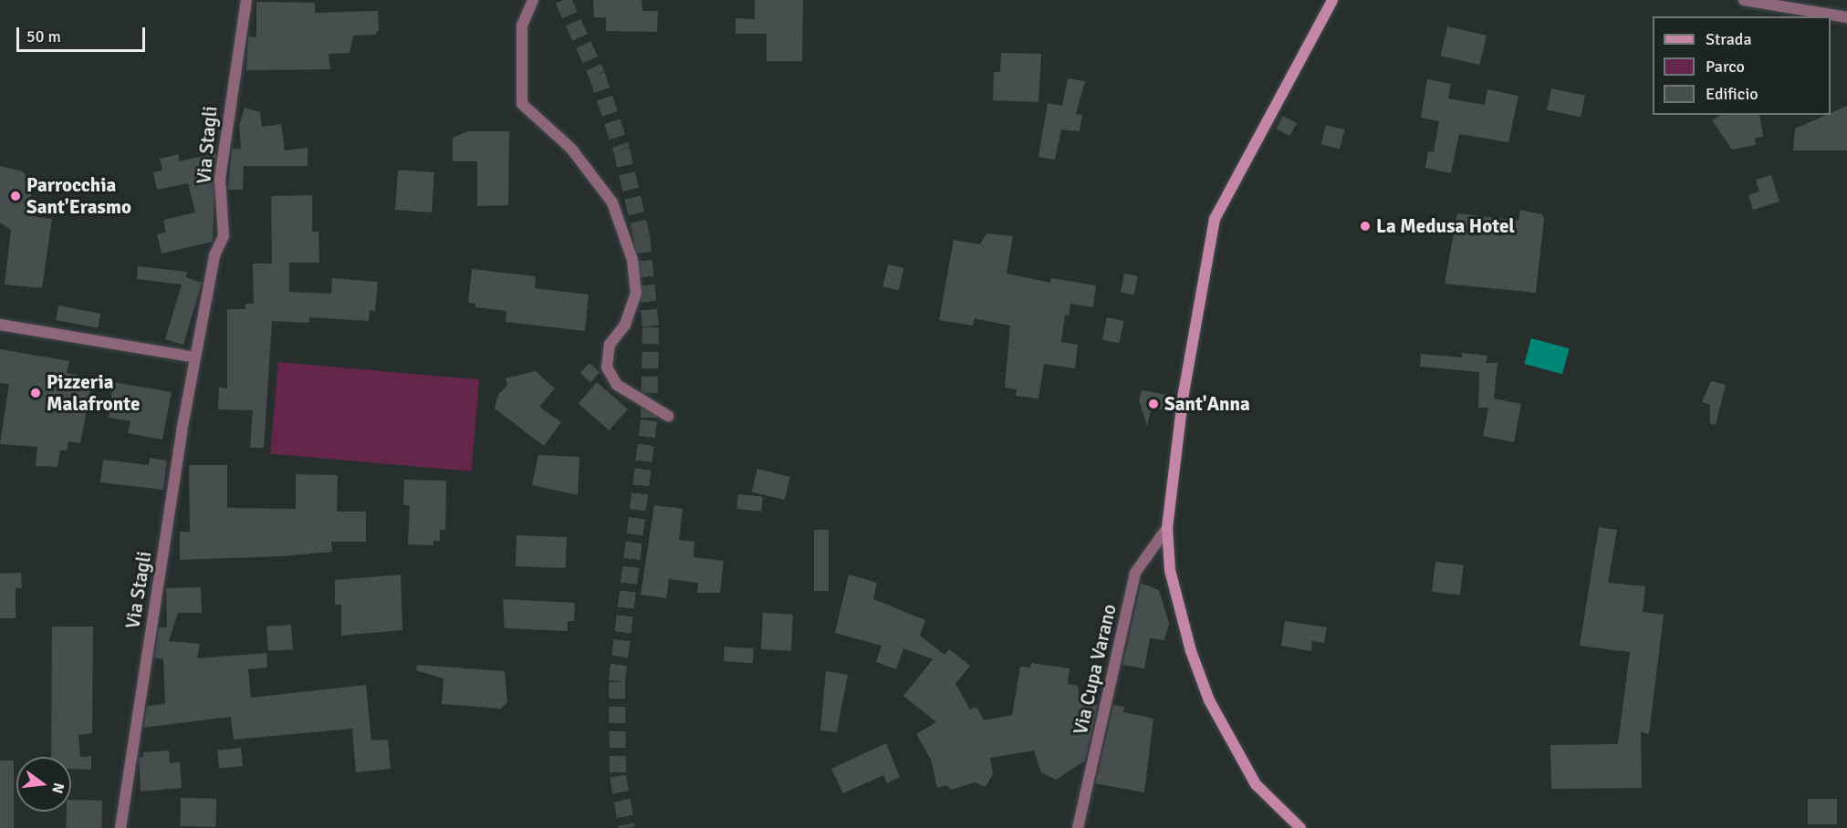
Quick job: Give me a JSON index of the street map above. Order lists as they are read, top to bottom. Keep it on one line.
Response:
{"streets":{"street":["Via Stagli","Via Cupa Varano"]},"places":["Parrocchia Sant'Erasmo","La Medusa Hotel","Pizzeria Malafronte","Sant'Anna"],"legend":["Strada","Parco","Edificio"],"scale_bar":"50 m","north":"right"}
